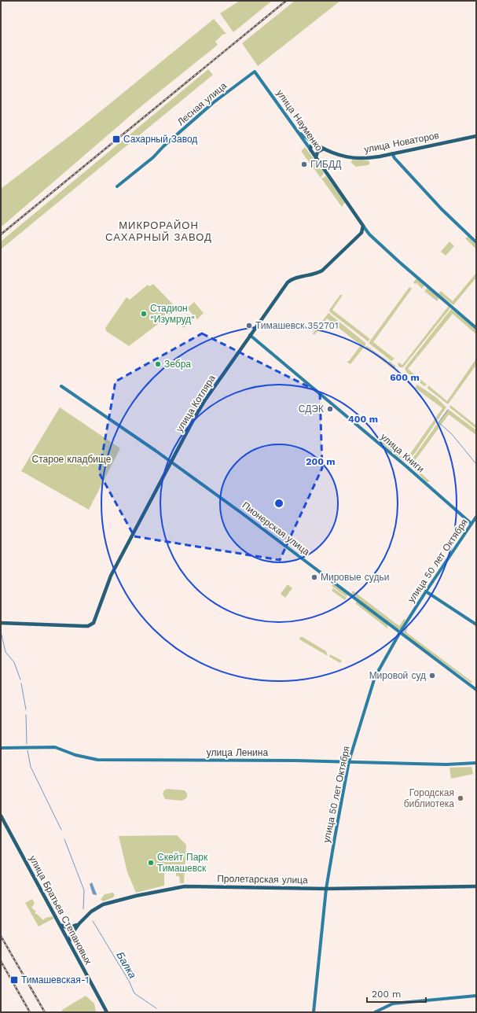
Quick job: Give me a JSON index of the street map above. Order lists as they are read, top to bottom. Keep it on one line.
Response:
{"streets":{"main road":["Лесная улица","улица Науменко","улица Новаторов","улица Котляра","улица Книги","Пионерская улица","улица 50 лет Октября","улица Ленина","Пролетарская улица","улица Братьев Степановых"]},"crossings":[["Лесная улица","улица Науменко"],["улица Науменко","улица Новаторов"],["улица Науменко","улица Котляра"],["улица Котляра","улица Книги"],["улица Котляра","Пионерская улица"],["улица Книги","улица 50 лет Октября"],["Пионерская улица","улица 50 лет Октября"],["улица 50 лет Октября","улица Ленина"],["улица 50 лет Октября","Пролетарская улица"],["Пролетарская улица","улица Братьев Степановых"]],"districts":["МИКРОРАЙОН САХАРНЫЙ ЗАВОД"],"water":["Балка"],"parks":["Старое кладбище"],"places":{"transit":["Сахарный Завод","Тимашевская-1"],"other":["ГИБДД","Стадион \"Изумруд\"","Тимашевск 352701","Зебра","СДЭК","Мировые судьи","Мировой суд","Городская библиотека","Скейт Парк Тимашевск"]},"scale_bar":"200 m","rings":["600 m","400 m","200 m"]}
